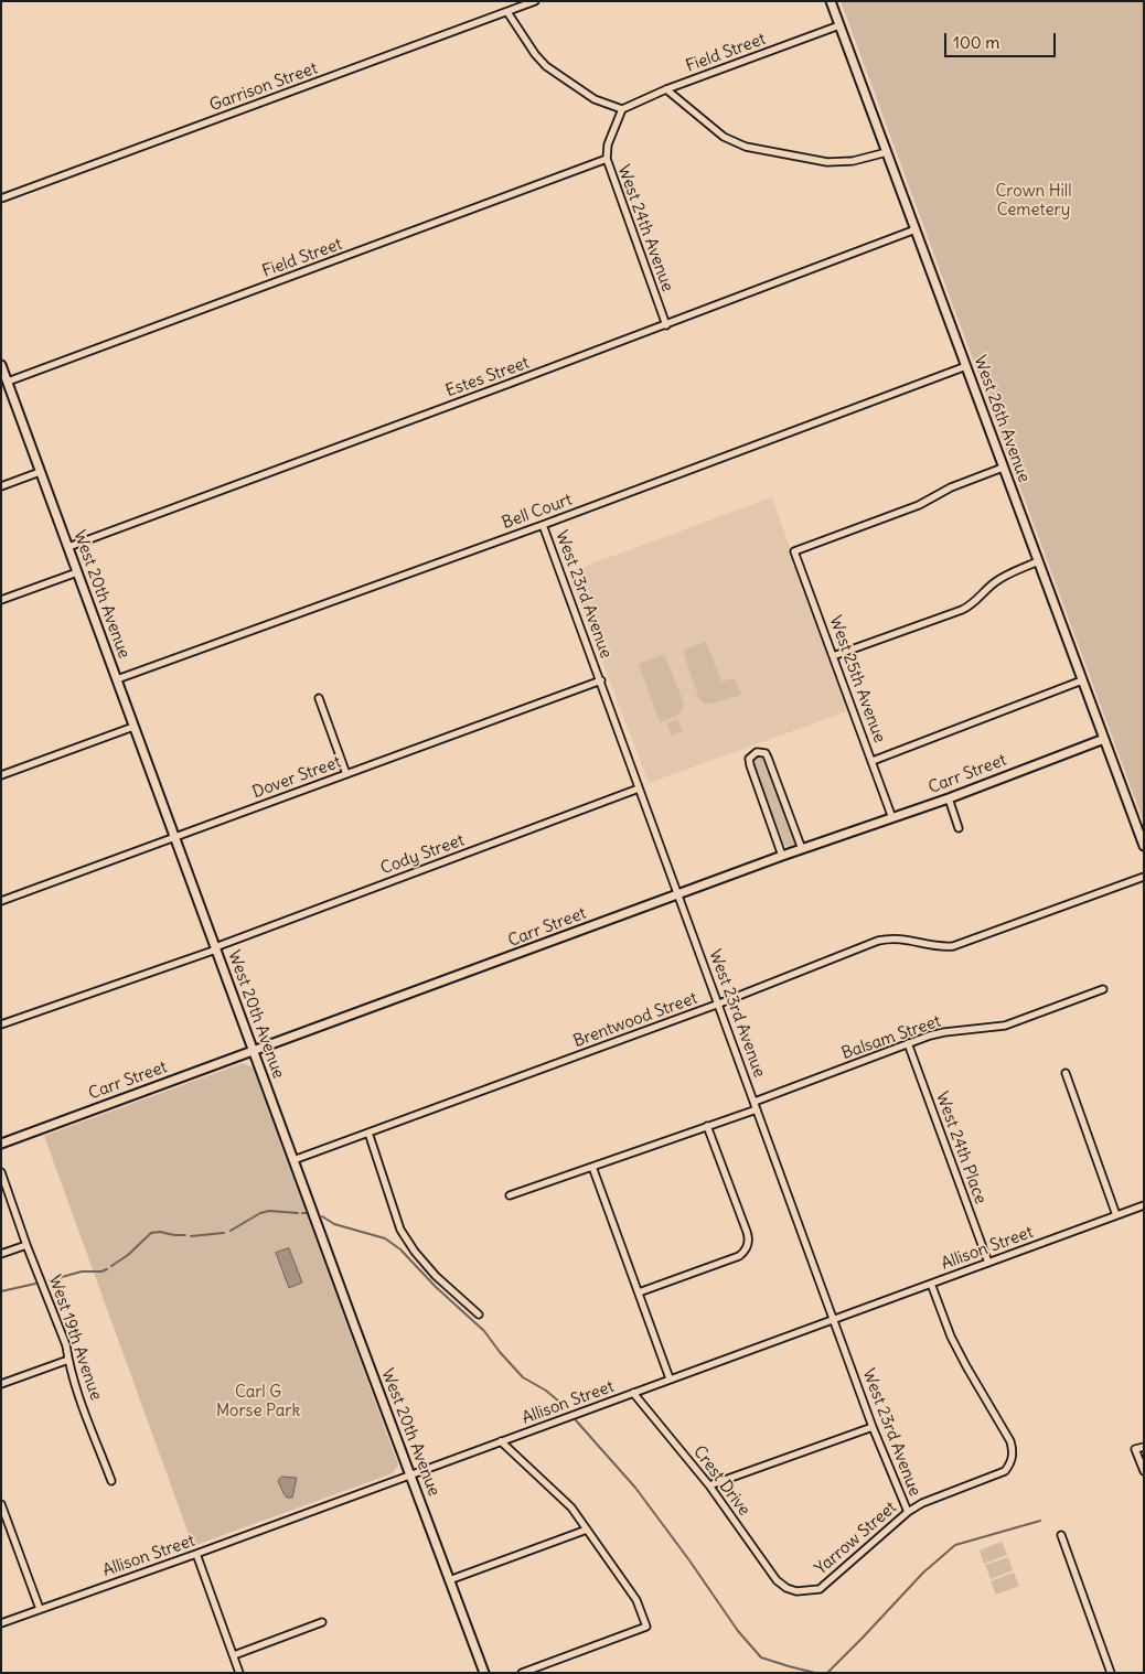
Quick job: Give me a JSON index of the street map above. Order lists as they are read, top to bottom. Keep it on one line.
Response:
{"streets":{"street":["Field Street","Garrison Street","West 24th Avenue","Estes Street","West 26th Avenue","Bell Court","West 20th Avenue","West 23rd Avenue","West 25th Avenue","Carr Street","Dover Street","Cody Street","Brentwood Street","Balsam Street","West 24th Place","Allison Street","West 19th Avenue","Crest Drive","Yarrow Street"]},"crossings":[["Field Street","West 24th Avenue"],["Field Street","West 26th Avenue"],["Field Street","West 20th Avenue"],["West 24th Avenue","Estes Street"],["Estes Street","West 26th Avenue"],["Estes Street","West 20th Avenue"],["West 26th Avenue","Bell Court"],["West 26th Avenue","West 25th Avenue"],["West 26th Avenue","Carr Street"],["Bell Court","West 20th Avenue"],["Bell Court","West 23rd Avenue"],["West 20th Avenue","Carr Street"],["West 20th Avenue","Dover Street"],["West 20th Avenue","Cody Street"],["West 20th Avenue","Brentwood Street"],["West 20th Avenue","Allison Street"],["West 23rd Avenue","Carr Street"],["West 23rd Avenue","Dover Street"],["West 23rd Avenue","Cody Street"],["West 23rd Avenue","Brentwood Street"],["West 23rd Avenue","Balsam Street"],["West 23rd Avenue","Allison Street"],["West 23rd Avenue","Yarrow Street"],["West 25th Avenue","Carr Street"],["Balsam Street","West 24th Place"],["West 24th Place","Allison Street"],["Allison Street","Crest Drive"],["Allison Street","Yarrow Street"],["Crest Drive","Yarrow Street"]],"parks":["Crown Hill Cemetery","Carl G Morse Park"],"scale_bar":"100 m"}
